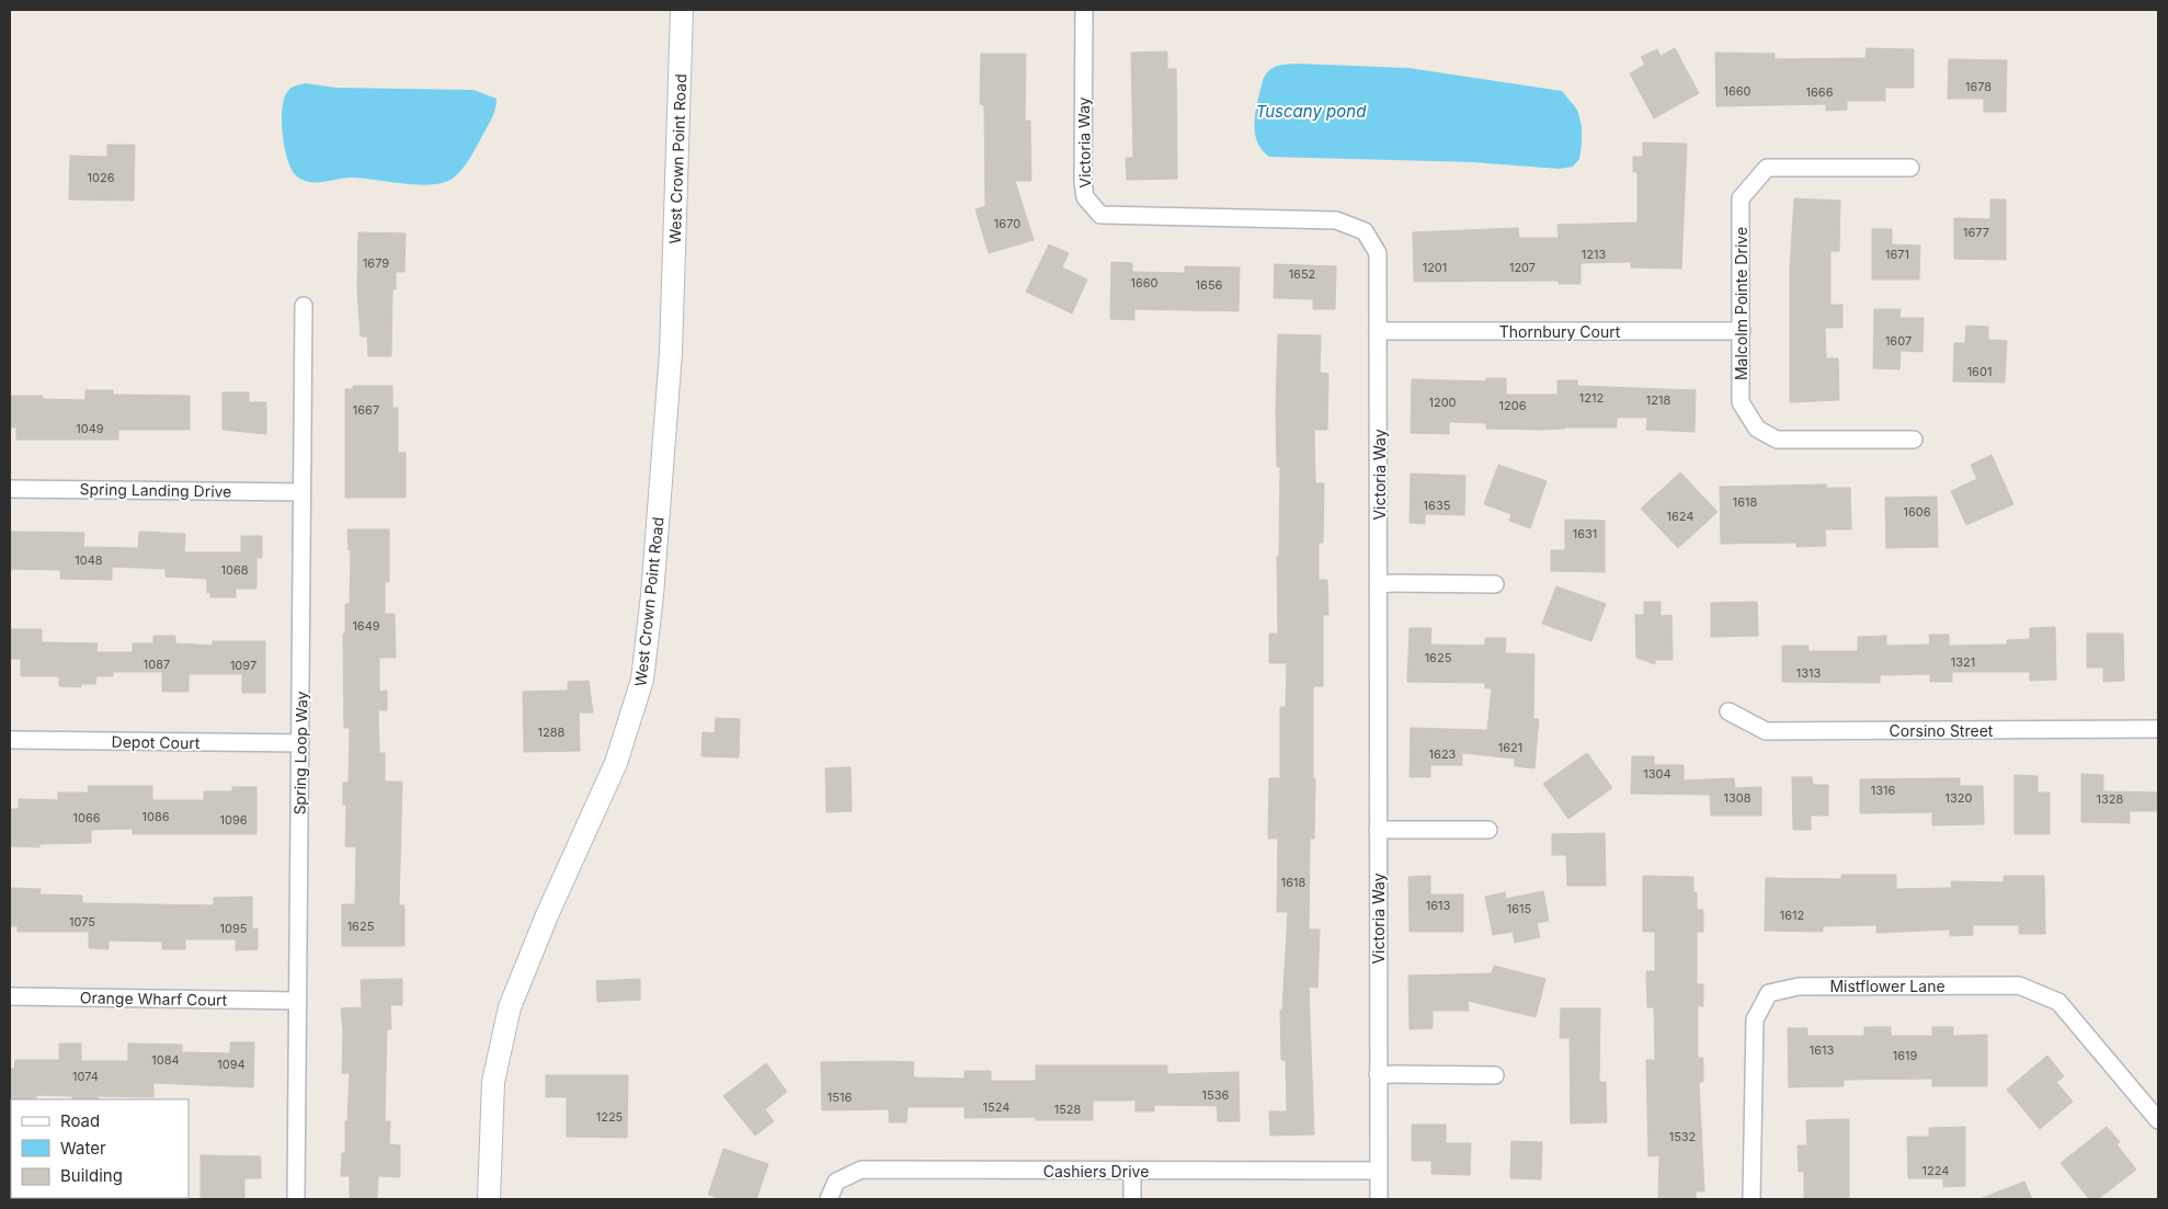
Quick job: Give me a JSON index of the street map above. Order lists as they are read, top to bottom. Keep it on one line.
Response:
{"streets":{"street":["Victoria Way","West Crown Point Road","Malcolm Pointe Drive","Thornbury Court","Spring Landing Drive","Corsino Street","Depot Court","Spring Loop Way","Mistflower Lane","Orange Wharf Court","Cashiers Drive"]},"crossings":[["Victoria Way","Thornbury Court"],["Victoria Way","Cashiers Drive"],["Malcolm Pointe Drive","Thornbury Court"],["Spring Landing Drive","Spring Loop Way"],["Depot Court","Spring Loop Way"],["Spring Loop Way","Orange Wharf Court"]],"water":["Tuscany pond"],"house_numbers":["1678","1660","1666","1026","1670","1677","1213","1671","1679","1201","1207","1652","1660","1656","1607","1601","1212","1218","1200","1206","1667","1049","1618","1635","1606","1624","1631","1048","1068","1649","1625","1321","1087","1097","1313","1288","1621","1623","1304","1316","1308","1320","1328","1086","1066","1096","1618","1613","1615","1612","1075","1625","1095","1613","1619","1084","1094","1074","1536","1516","1524","1528","1225","1532","1224"],"legend":["Road","Water","Building"]}
